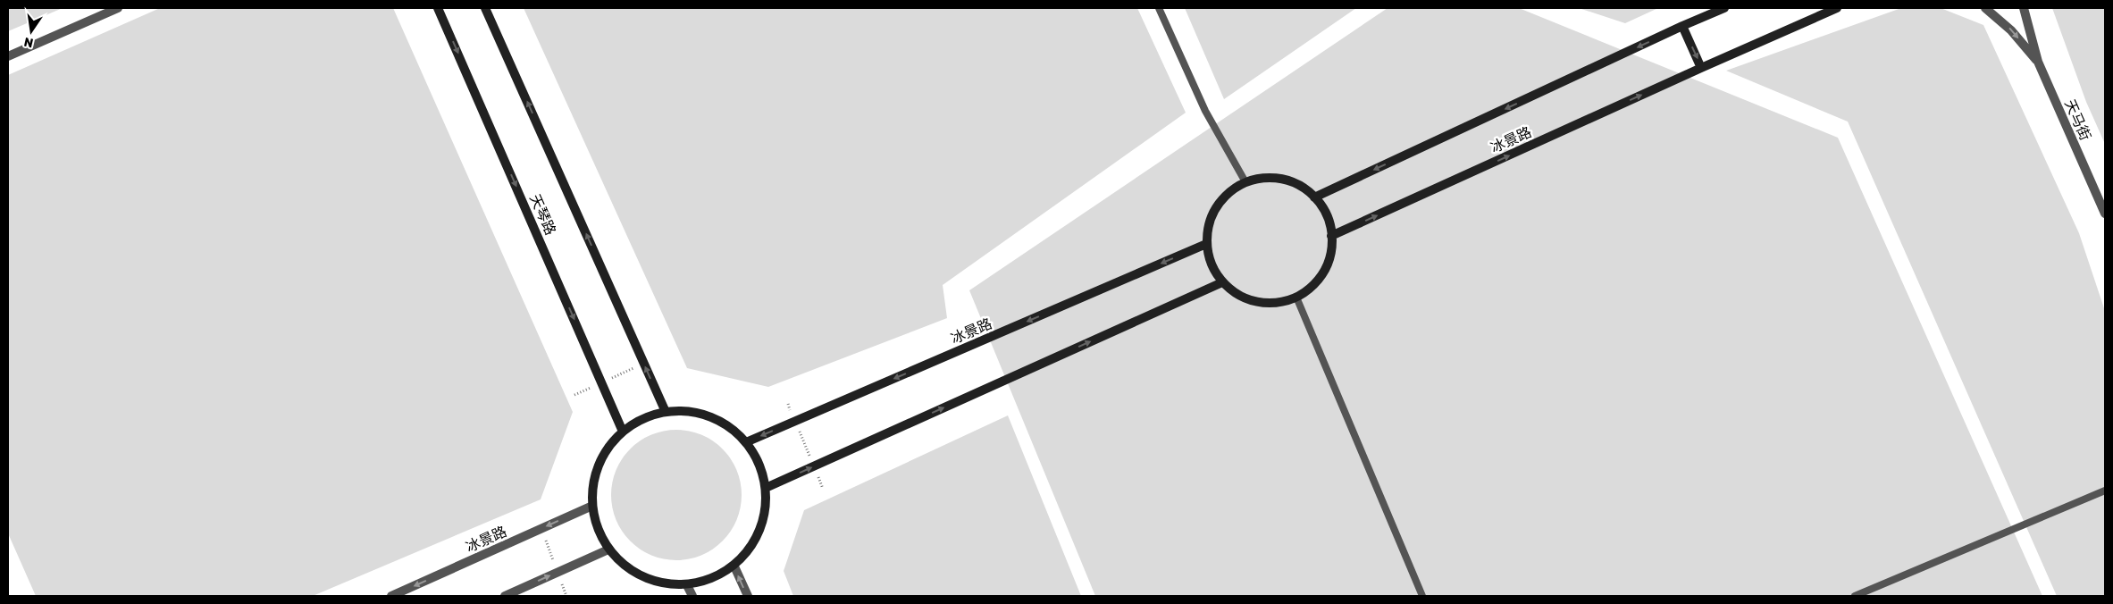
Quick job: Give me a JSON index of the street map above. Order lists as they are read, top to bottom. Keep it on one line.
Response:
{"streets":{"main road":["冰景路","天琴路"],"street":["天马街"]},"north":"bottom"}
